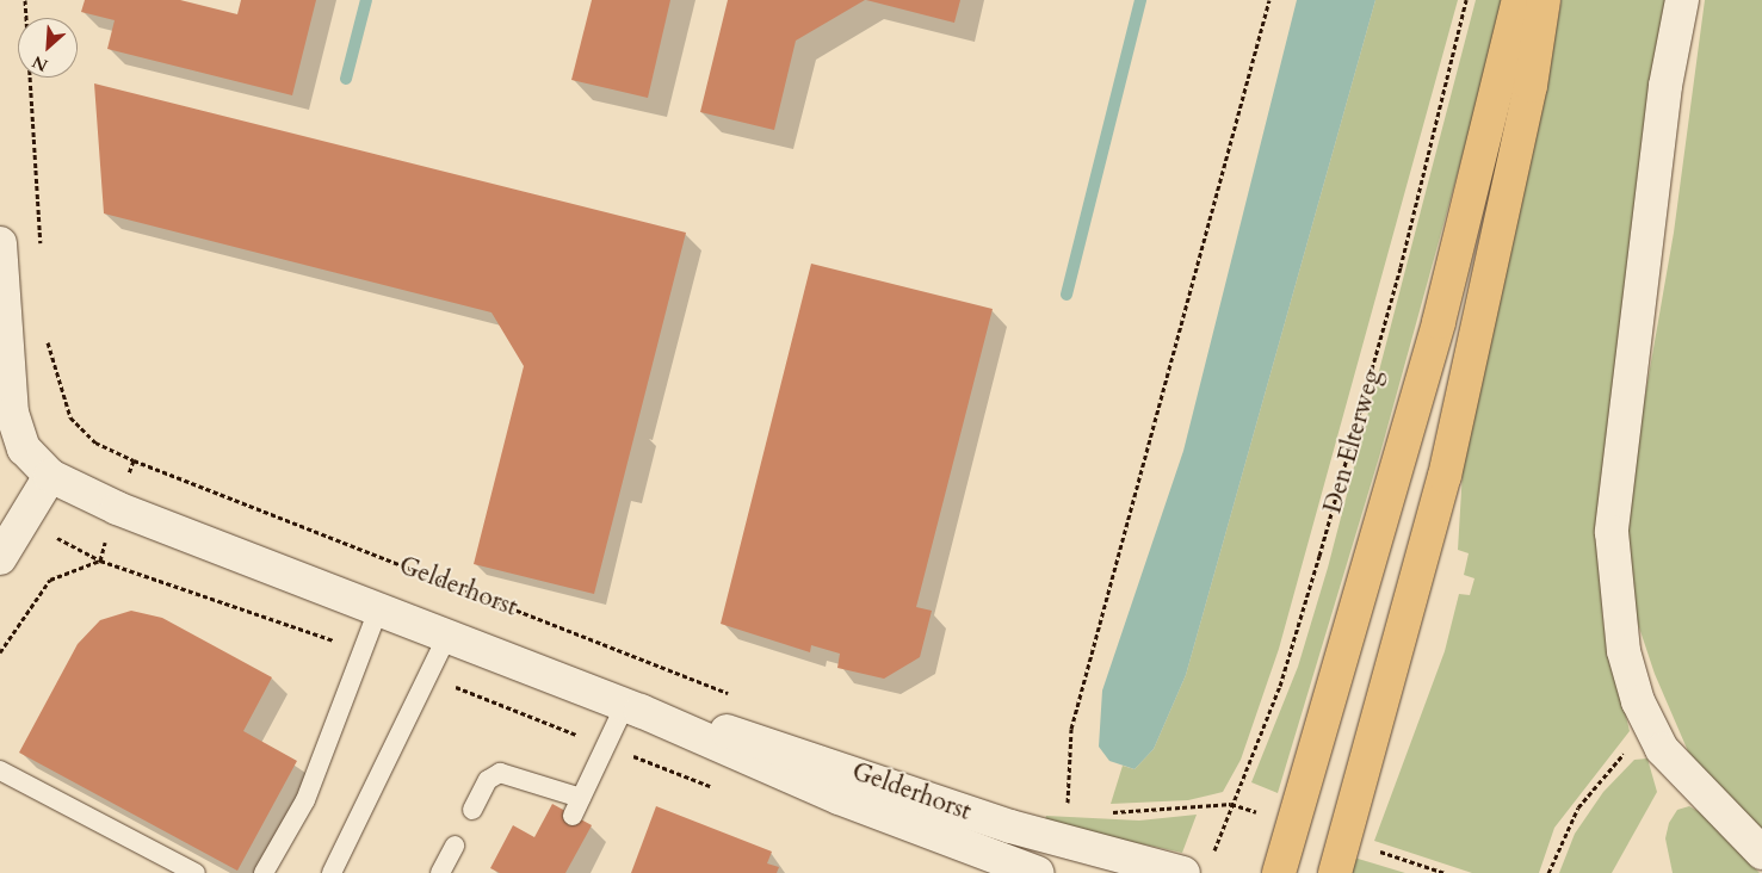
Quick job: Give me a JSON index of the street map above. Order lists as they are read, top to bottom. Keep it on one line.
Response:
{"streets":{"main road":["Den Elterweg"],"street":["Gelderhorst"]},"north":"bottom left"}
